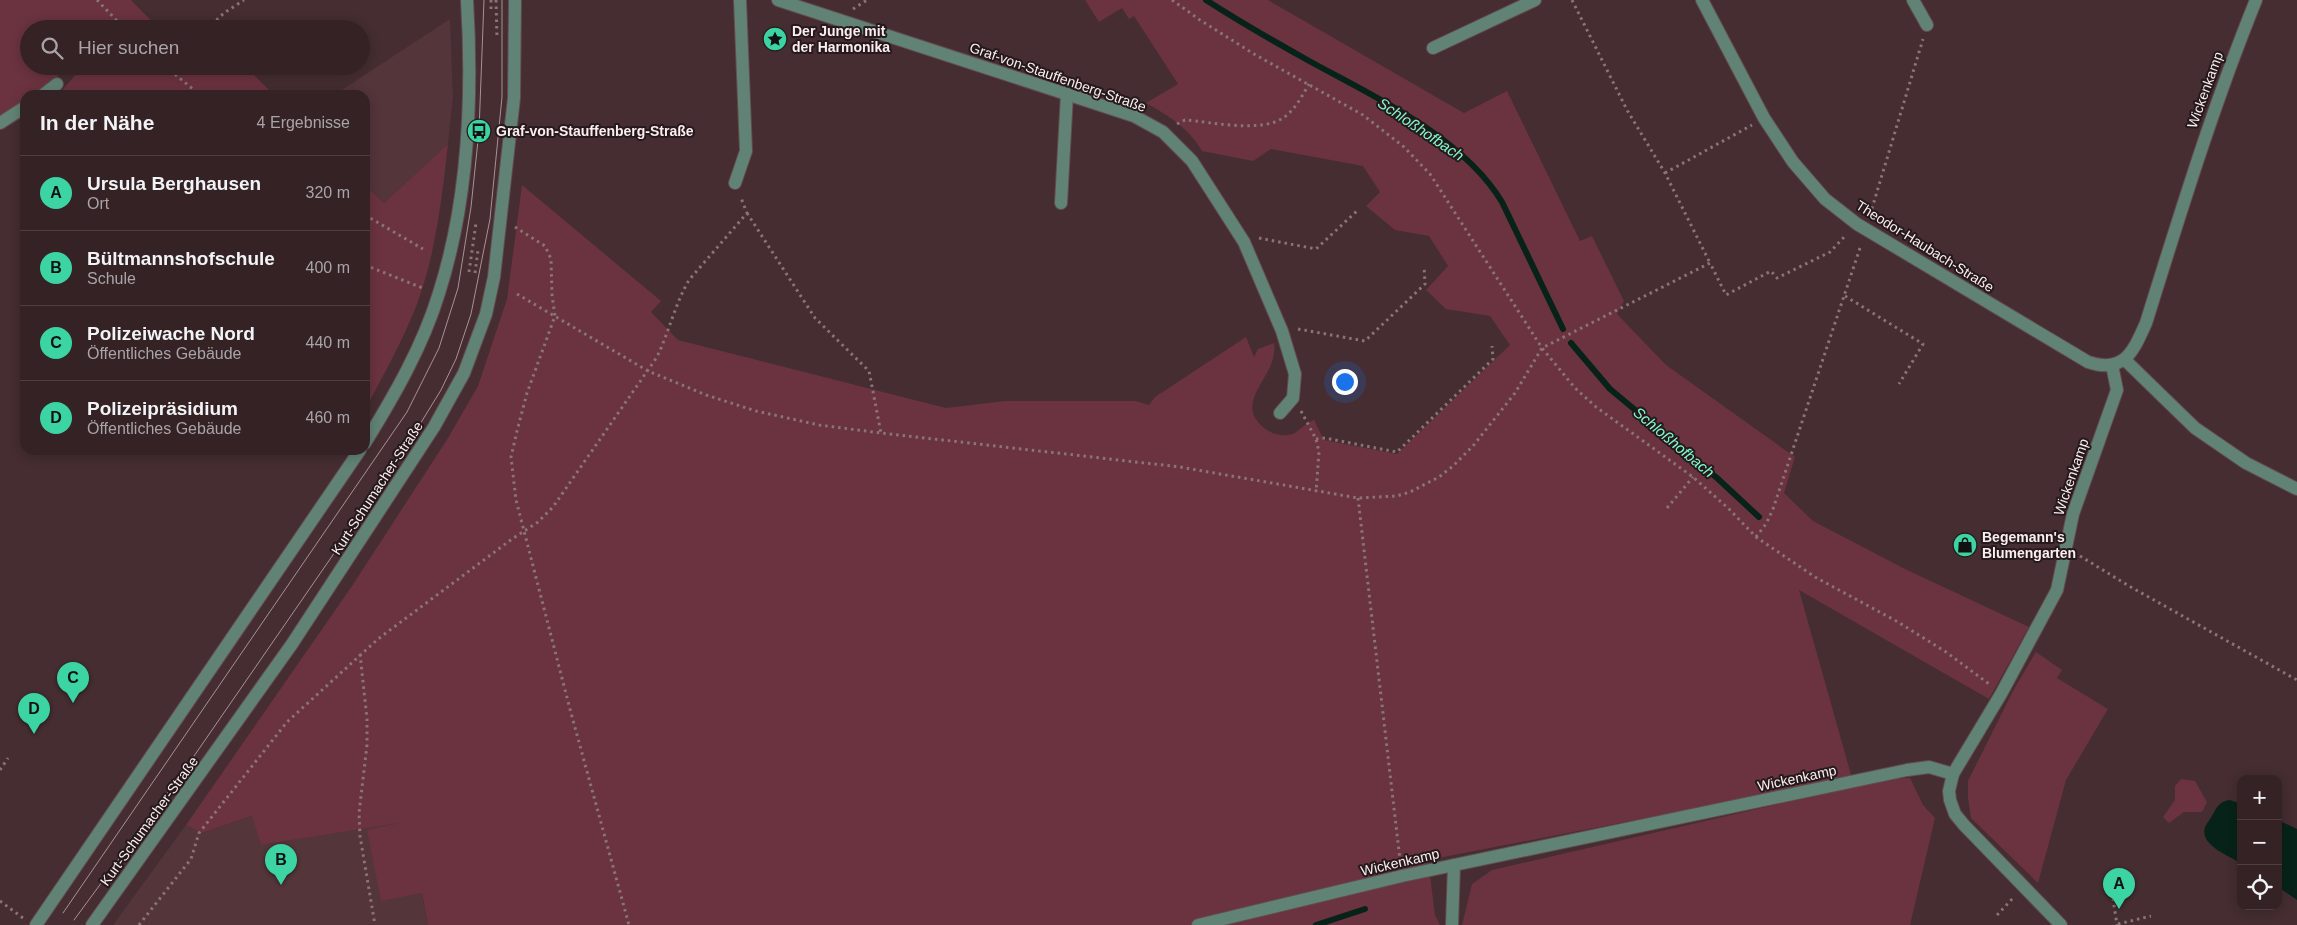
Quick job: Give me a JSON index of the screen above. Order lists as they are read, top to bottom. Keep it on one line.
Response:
{"streets":{"street":["Graf-von-Stauffenberg-Straße","Wickenkamp","Theodor-Haubach-Straße","Kurt-Schumacher-Straße"]},"crossings":[["Wickenkamp","Theodor-Haubach-Straße"]],"water":["Schloßhofbach"],"places":{"place":["Der Junge mit der Harmonika"],"bus stop":["Graf-von-Stauffenberg-Straße"],"shop":["Begemann's Blumengarten"]},"page":{"search":"Hier suchen","heading":["In der Nähe","4 Ergebnisse"],"list":[{"mark":"A","name":"Ursula Berghausen","note":"Ort","value":"320 m"},{"mark":"B","name":"Bültmannshofschule","note":"Schule","value":"400 m"},{"mark":"C","name":"Polizeiwache Nord","note":"Öffentliches Gebäude","value":"440 m"},{"mark":"D","name":"Polizeipräsidium","note":"Öffentliches Gebäude","value":"460 m"}],"pins":["C","D","B","A"],"map_buttons":["+","−"]}}
